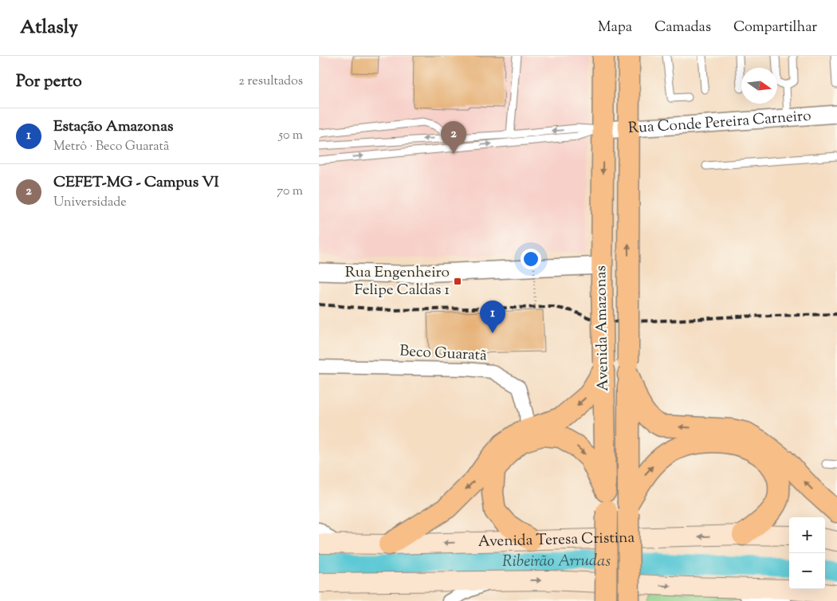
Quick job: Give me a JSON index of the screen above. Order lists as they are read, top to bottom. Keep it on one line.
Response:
{"streets":{"main road":["Avenida Amazonas","Avenida Teresa Cristina"],"street":["Rua Conde Pereira Carneiro","Beco Guaratã"]},"crossings":[["Rua Conde Pereira Carneiro","Avenida Amazonas"]],"water":["Ribeirão Arrudas"],"places":{"transit":["Rua Engenheiro Felipe Caldas 1"]},"north":"right","page":{"header":"Atlasly","nav":["Mapa","Camadas","Compartilhar"],"heading":["Por perto","2 resultados"],"list":[{"mark":"1","name":"Estação Amazonas","note":"Metrô · Beco Guaratã","value":"50 m"},{"mark":"2","name":"CEFET-MG - Campus VI","note":"Universidade","value":"70 m"}],"pins":["2","1"],"map_buttons":["+","−"]}}
